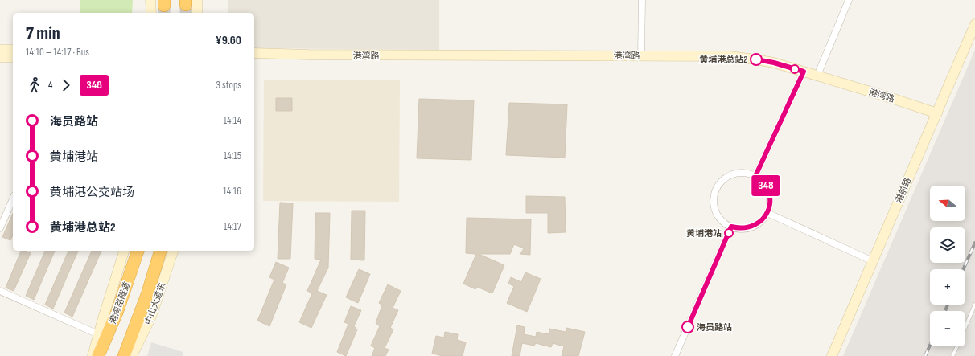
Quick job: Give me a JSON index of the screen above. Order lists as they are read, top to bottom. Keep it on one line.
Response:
{"streets":{"highway":["港湾路隧道"],"street":["港湾路","港前路","中山大道东"]},"crossings":[["港湾路","港前路"]],"places":["黄埔港总站2","黄埔港站","海员路站"],"lines":["bus line 348"],"north":"left","page":{"on_map":"348","heading":["7 min","14:10 – 14:17 · Bus","¥9.60"],"legs":["4","348","3 stops"],"list":[{"name":"海员路站","value":"14:14"},{"name":"黄埔港站","value":"14:15"},{"name":"黄埔港公交站场","value":"14:16"},{"name":"黄埔港总站2","value":"14:17"}],"map_buttons":["+","−"]}}
